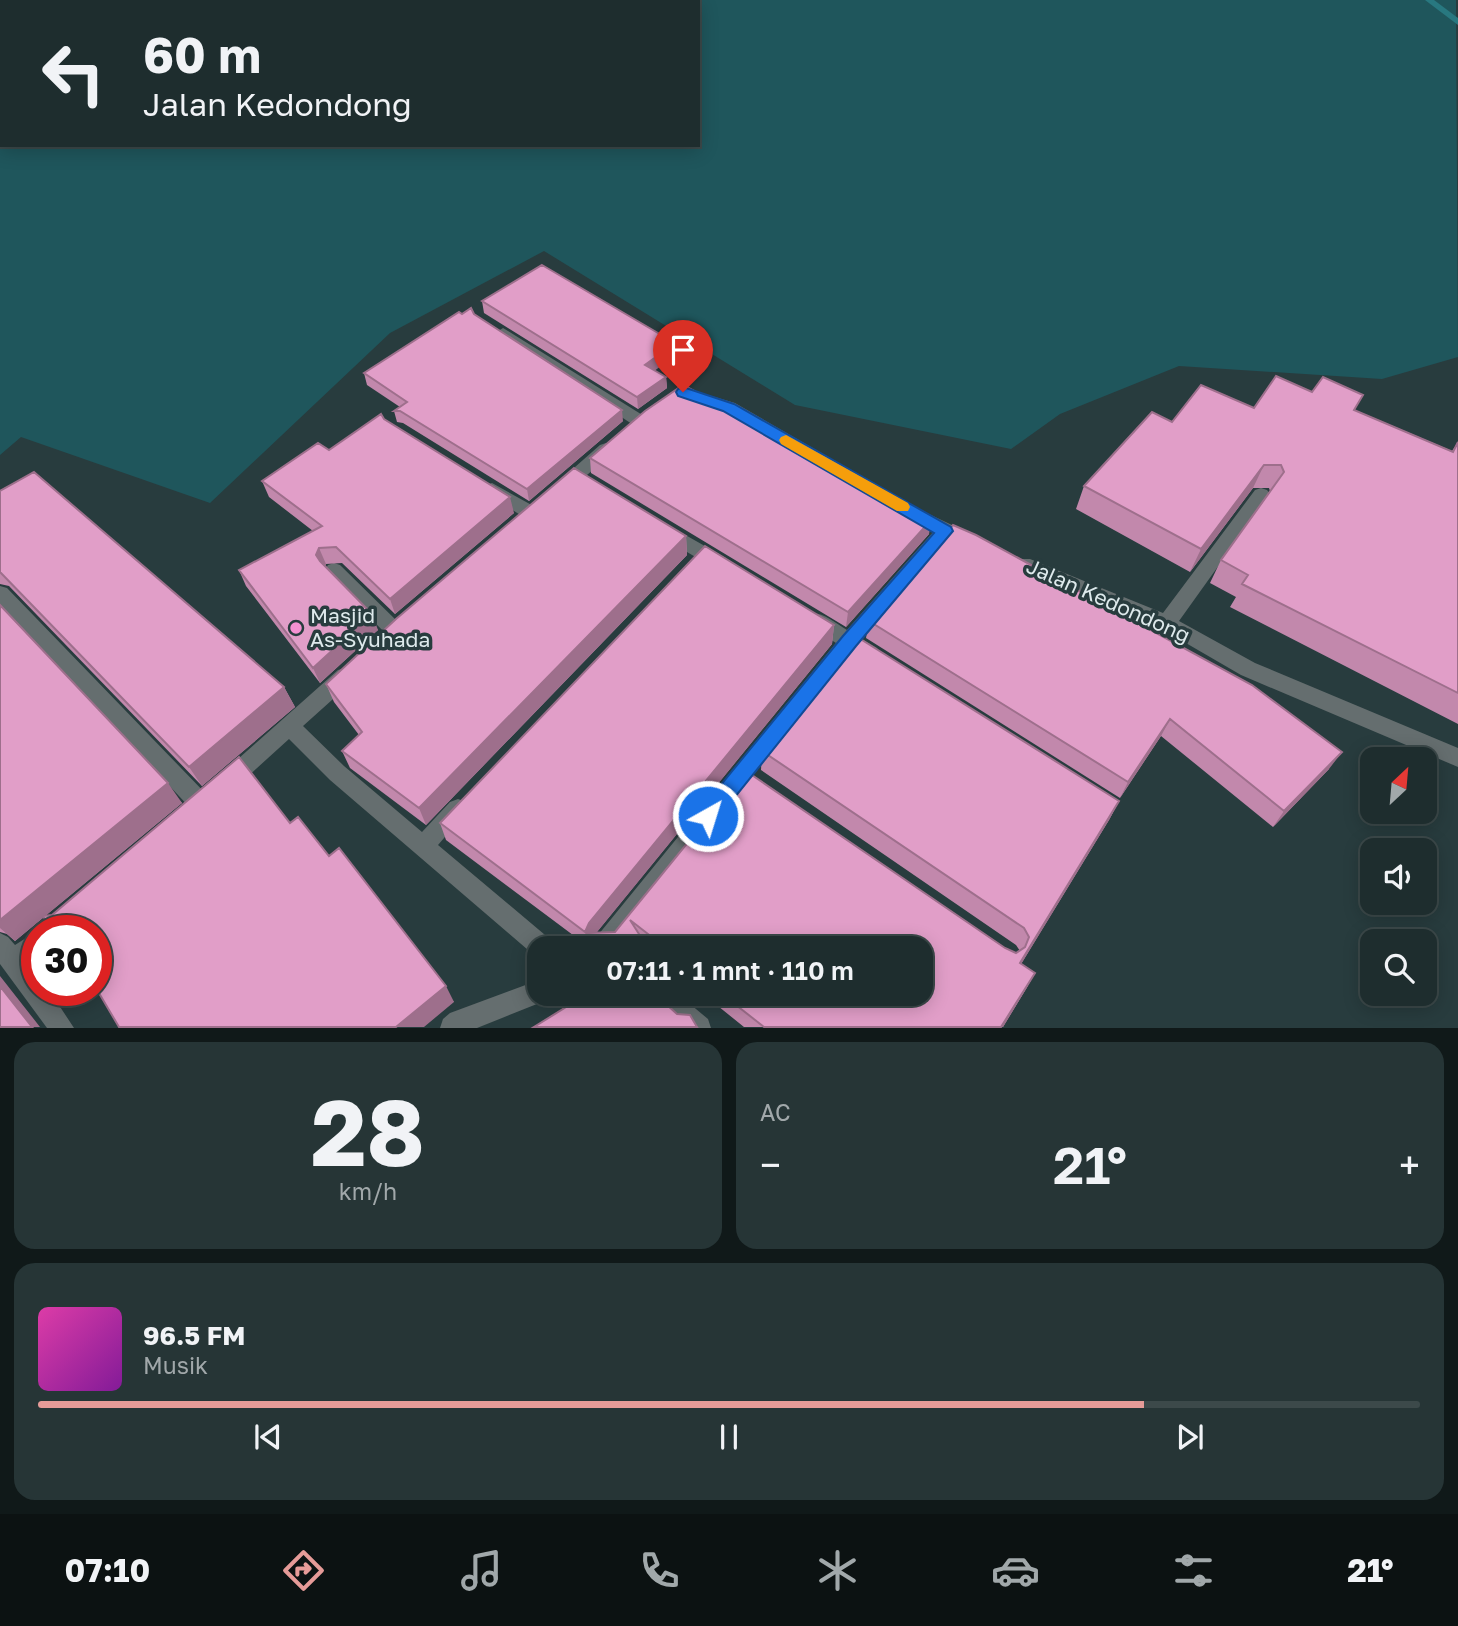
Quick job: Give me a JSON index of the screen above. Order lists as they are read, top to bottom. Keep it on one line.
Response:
{"streets":{"street":["Jalan Kedondong"]},"places":["Masjid As-Syuhada"],"north":"top right","page":{"turn":["60 m","Jalan Kedondong"],"limit":"30","trip":"07:11 · 1 mnt · 110 m","tile":[["28","km/h"],"AC"],"heat":["−","21°","+"],"song":["96.5 FM","Musik"],"tabs":["07:10","21°"]}}
